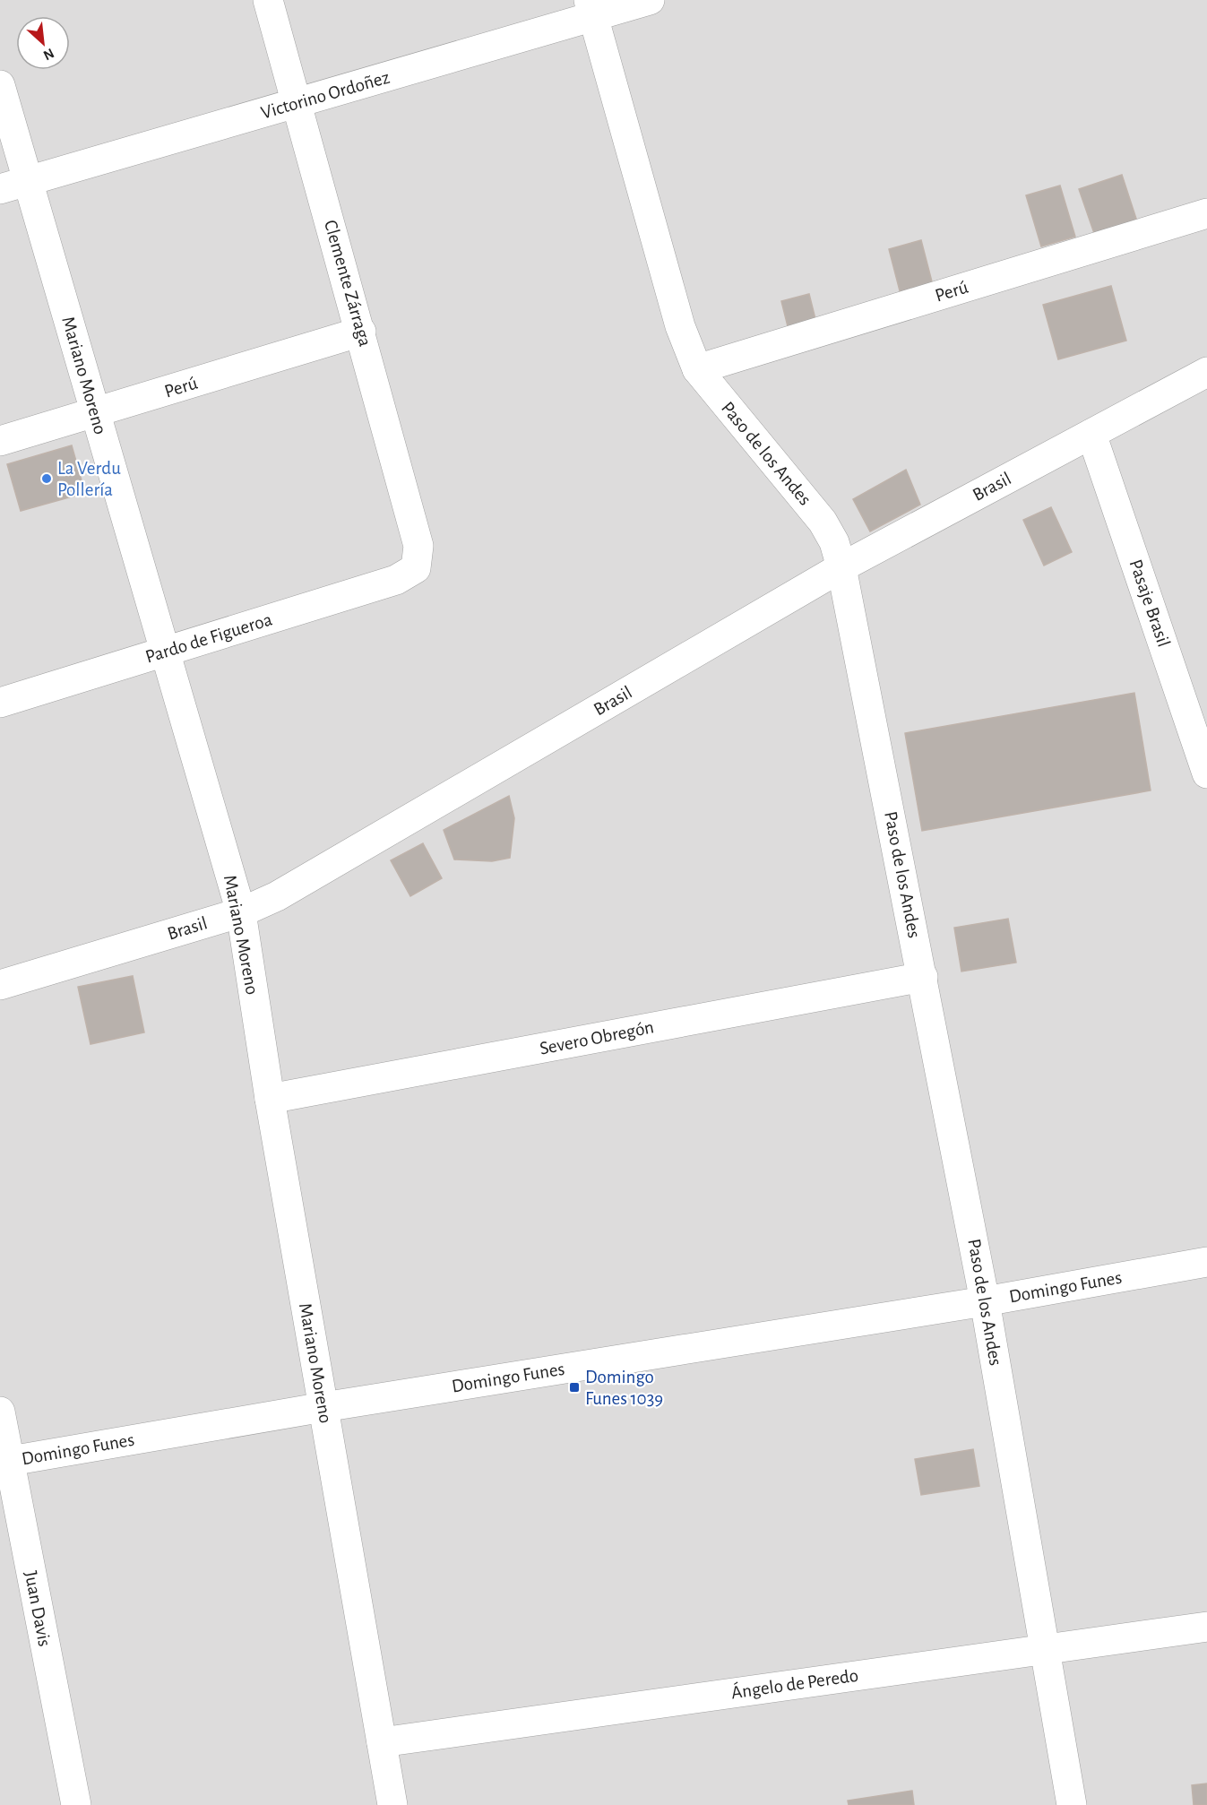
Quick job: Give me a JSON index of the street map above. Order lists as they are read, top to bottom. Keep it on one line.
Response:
{"streets":{"street":["Victorino Ordoñez","Clemente Zárraga","Perú","Mariano Moreno","Paso de los Andes","Brasil","Pasaje Brasil","Pardo de Figueroa","Severo Obregón","Domingo Funes","Juan Davis","Ángelo de Peredo"]},"crossings":[["Victorino Ordoñez","Clemente Zárraga"],["Victorino Ordoñez","Mariano Moreno"],["Victorino Ordoñez","Paso de los Andes"],["Clemente Zárraga","Perú"],["Clemente Zárraga","Pardo de Figueroa"],["Perú","Mariano Moreno"],["Perú","Paso de los Andes"],["Mariano Moreno","Brasil"],["Mariano Moreno","Pardo de Figueroa"],["Mariano Moreno","Severo Obregón"],["Mariano Moreno","Domingo Funes"],["Mariano Moreno","Ángelo de Peredo"],["Paso de los Andes","Brasil"],["Paso de los Andes","Severo Obregón"],["Paso de los Andes","Domingo Funes"],["Paso de los Andes","Ángelo de Peredo"],["Brasil","Pasaje Brasil"],["Domingo Funes","Juan Davis"]],"places":{"other":["La Verdu Pollería"],"transit":["Domingo Funes 1039"]},"north":"bottom right"}
